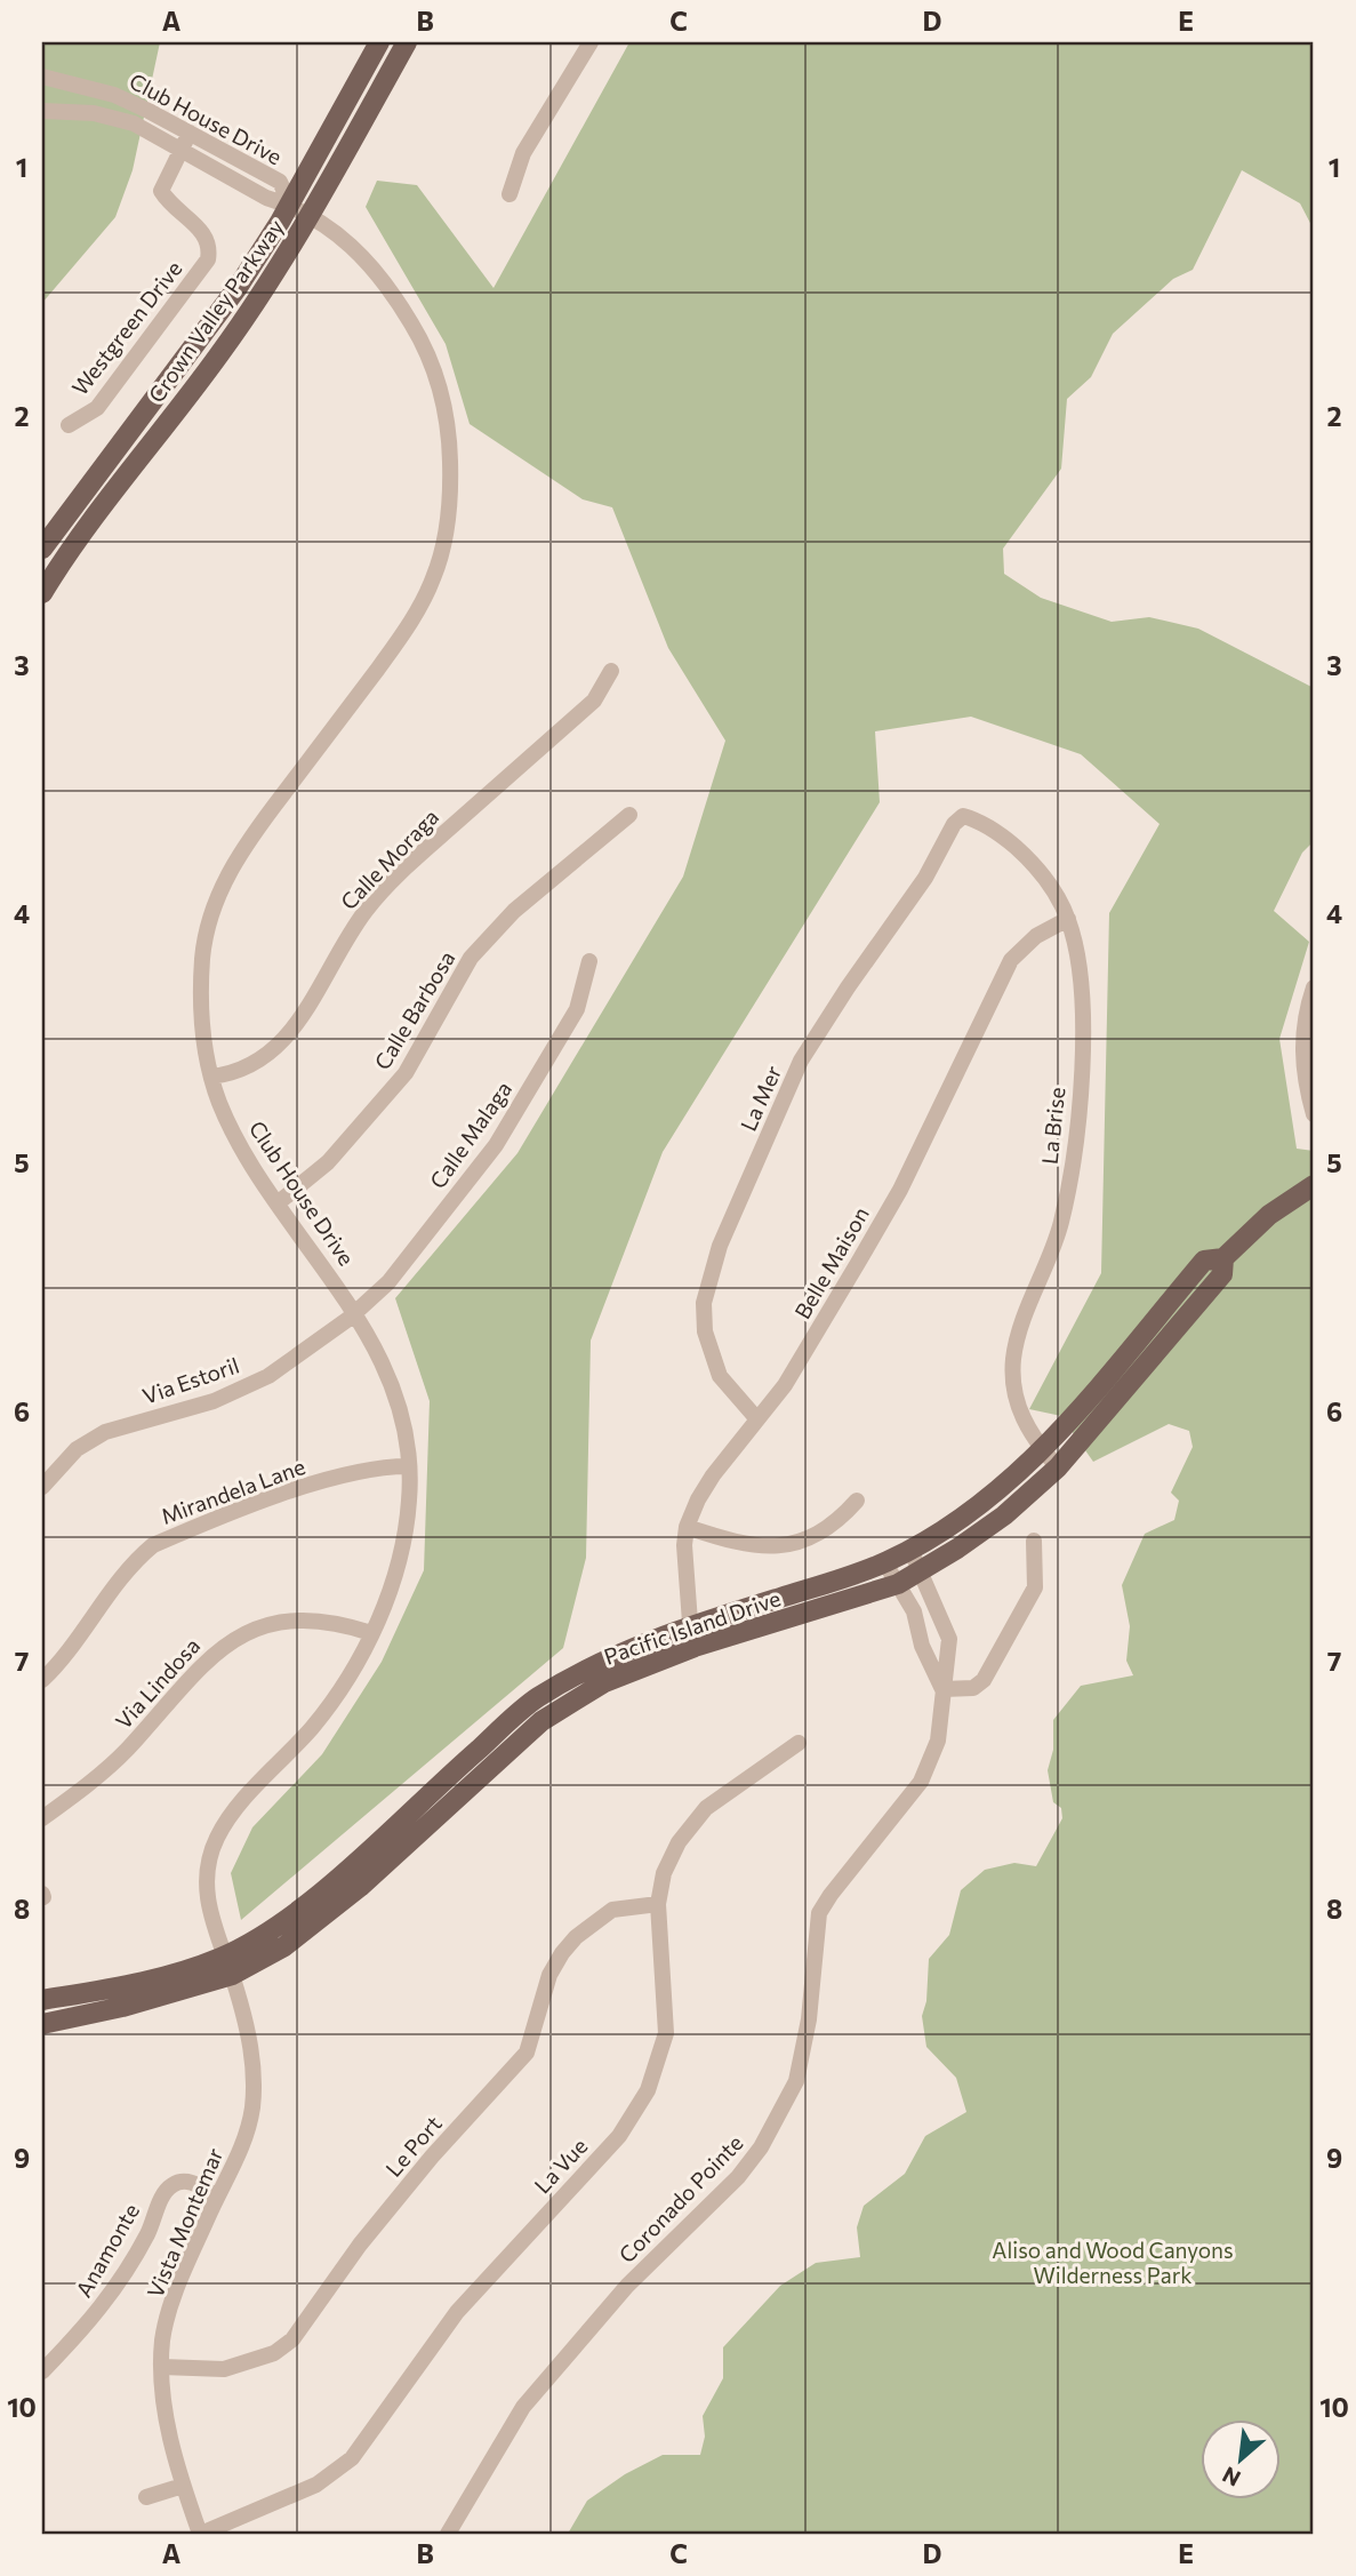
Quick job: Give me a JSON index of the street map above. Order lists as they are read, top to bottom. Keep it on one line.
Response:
{"streets":{"main road":["Crown Valley Parkway","Pacific Island Drive"],"street":["Club House Drive","Westgreen Drive","Calle Moraga","Calle Barbosa","La Mer","La Brise","Calle Malaga","Belle Maison","Via Estoril","Mirandela Lane","Via Lindosa","Le Port","La Vue","Coronado Pointe","Vista Montemar","Anamonte"]},"crossings":[["Club House Drive","Crown Valley Parkway"],["Club House Drive","Westgreen Drive"],["Club House Drive","Calle Moraga"],["Club House Drive","Calle Barbosa"],["Club House Drive","Calle Malaga"],["Club House Drive","Via Estoril"],["Club House Drive","Mirandela Lane"],["Club House Drive","Pacific Island Drive"],["Club House Drive","Via Lindosa"],["Club House Drive","Vista Montemar"],["La Mer","La Brise"],["La Mer","Belle Maison"],["La Brise","Belle Maison"],["La Brise","Pacific Island Drive"],["Calle Malaga","Via Estoril"],["Belle Maison","Pacific Island Drive"],["Pacific Island Drive","Coronado Pointe"],["Pacific Island Drive","Vista Montemar"],["Le Port","La Vue"],["Le Port","Vista Montemar"],["La Vue","Vista Montemar"],["Vista Montemar","Anamonte"]],"parks":["Aliso and Wood Canyons Wilderness Park"],"north":"bottom left","grid":{"columns":["A","B","C","D","E"],"rows":["1","2","3","4","5","6","7","8","9","10"]}}
